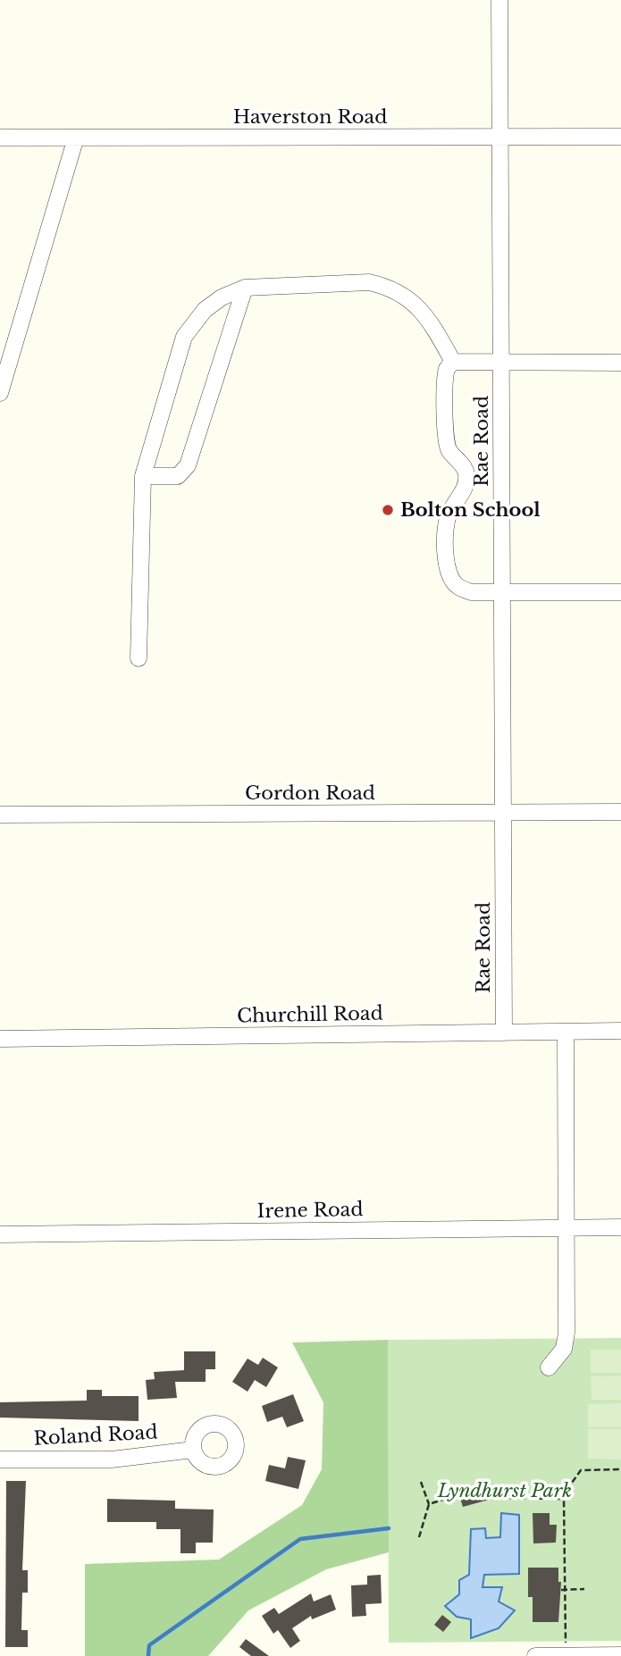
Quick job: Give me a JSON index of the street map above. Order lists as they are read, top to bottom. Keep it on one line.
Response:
{"streets":{"street":["Haverston Road","Rae Road","Gordon Road","Churchill Road","Irene Road","Roland Road"]},"crossings":[["Haverston Road","Rae Road"],["Rae Road","Gordon Road"],["Rae Road","Churchill Road"]],"parks":["Lyndhurst Park"],"places":["Bolton School"]}
